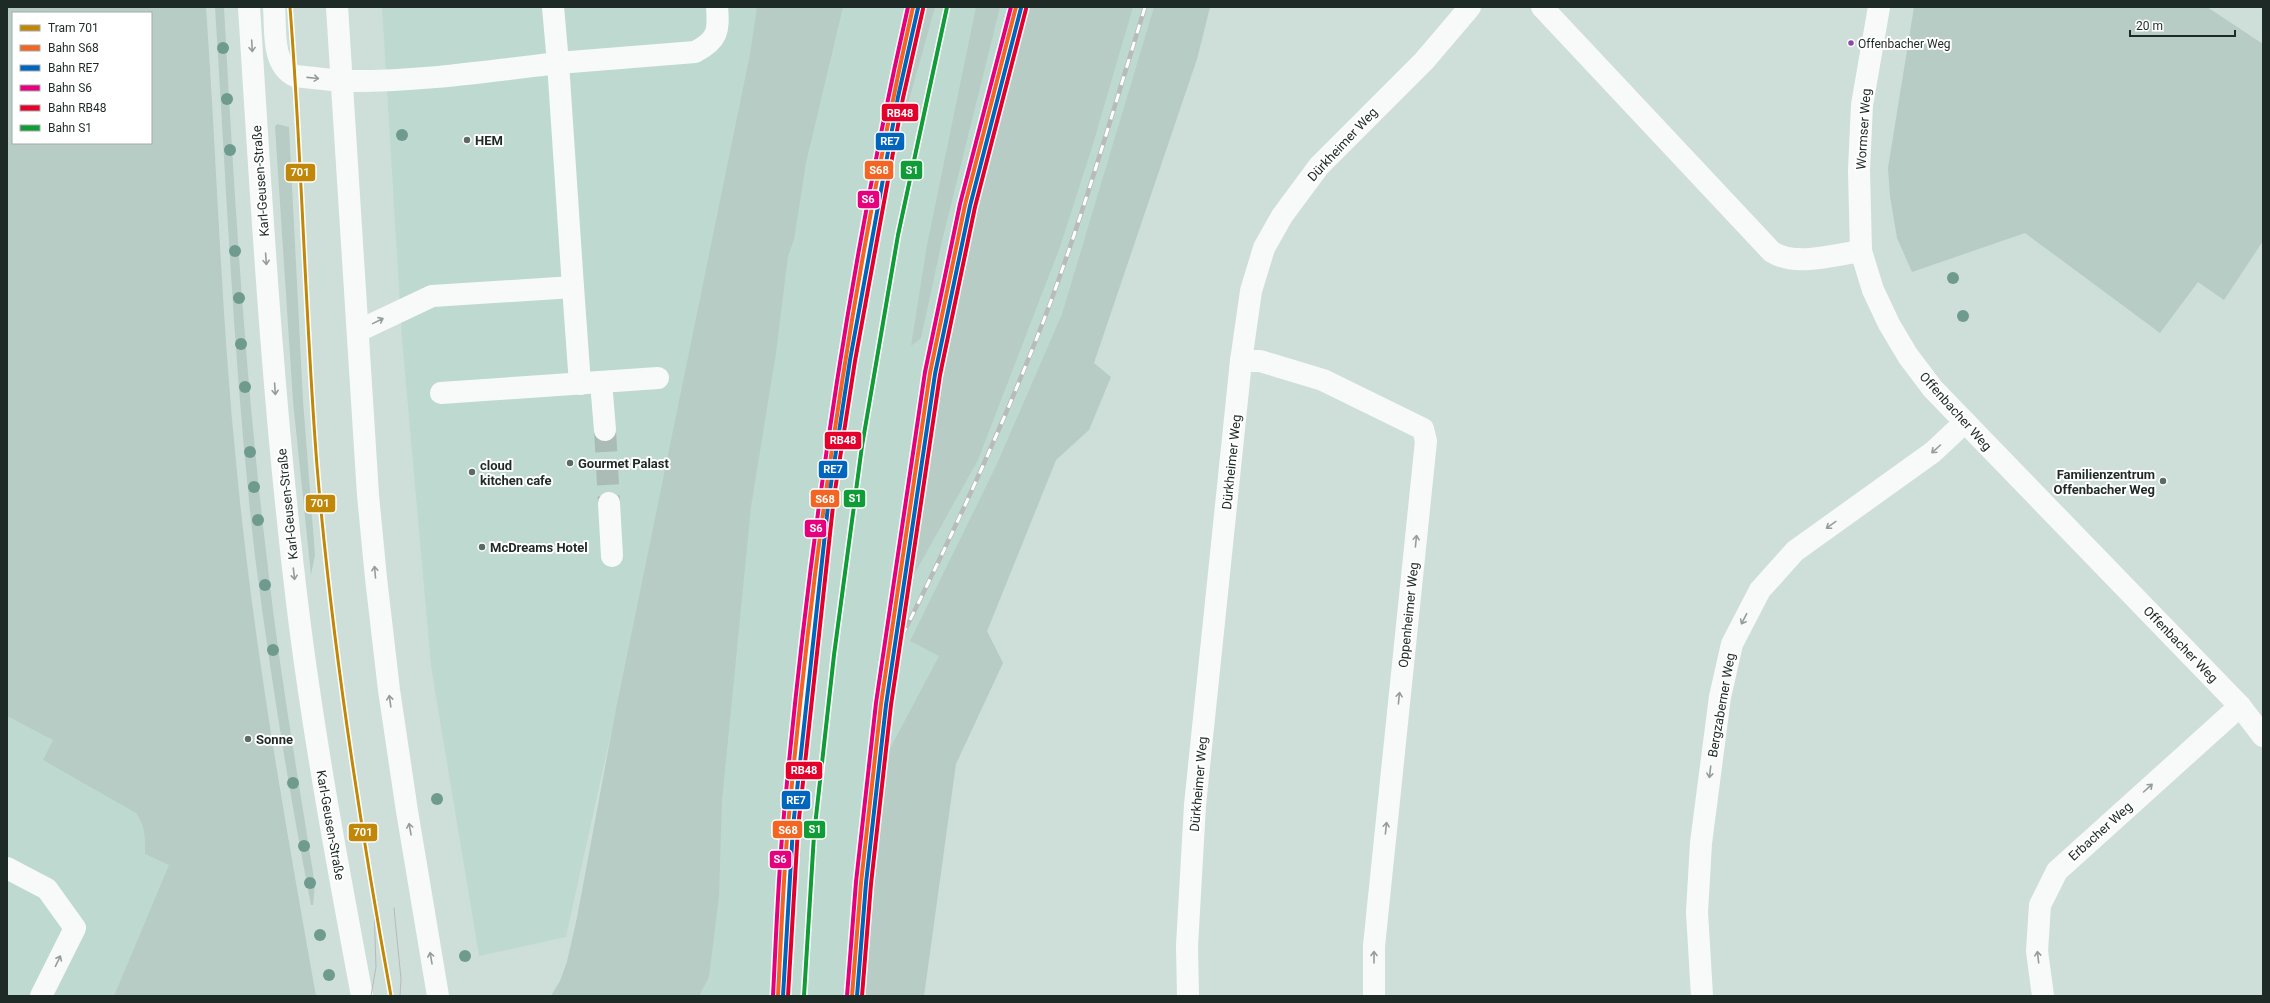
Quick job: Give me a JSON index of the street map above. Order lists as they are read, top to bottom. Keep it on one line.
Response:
{"streets":{"street":["Wormser Weg","Dürkheimer Weg","Karl-Geusen-Straße","Offenbacher Weg","Oppenheimer Weg","Bergzaberner Weg","Erbacher Weg"]},"crossings":[["Wormser Weg","Offenbacher Weg"],["Dürkheimer Weg","Oppenheimer Weg"],["Offenbacher Weg","Bergzaberner Weg"],["Offenbacher Weg","Erbacher Weg"]],"one_way":["Oppenheimer Weg","Bergzaberner Weg","Erbacher Weg"],"places":["Offenbacher Weg","HEM","Gourmet Palast","cloud kitchen cafe","Familienzentrum Offenbacher Weg","McDreams Hotel","Sonne"],"lines":["tram line 701","rail line S68","rail line S6","rail line S1","rail line RE7","rail line RB48"],"legend":["Tram 701","Bahn S68","Bahn RE7","Bahn S6","Bahn RB48","Bahn S1"],"scale_bar":"20 m"}
